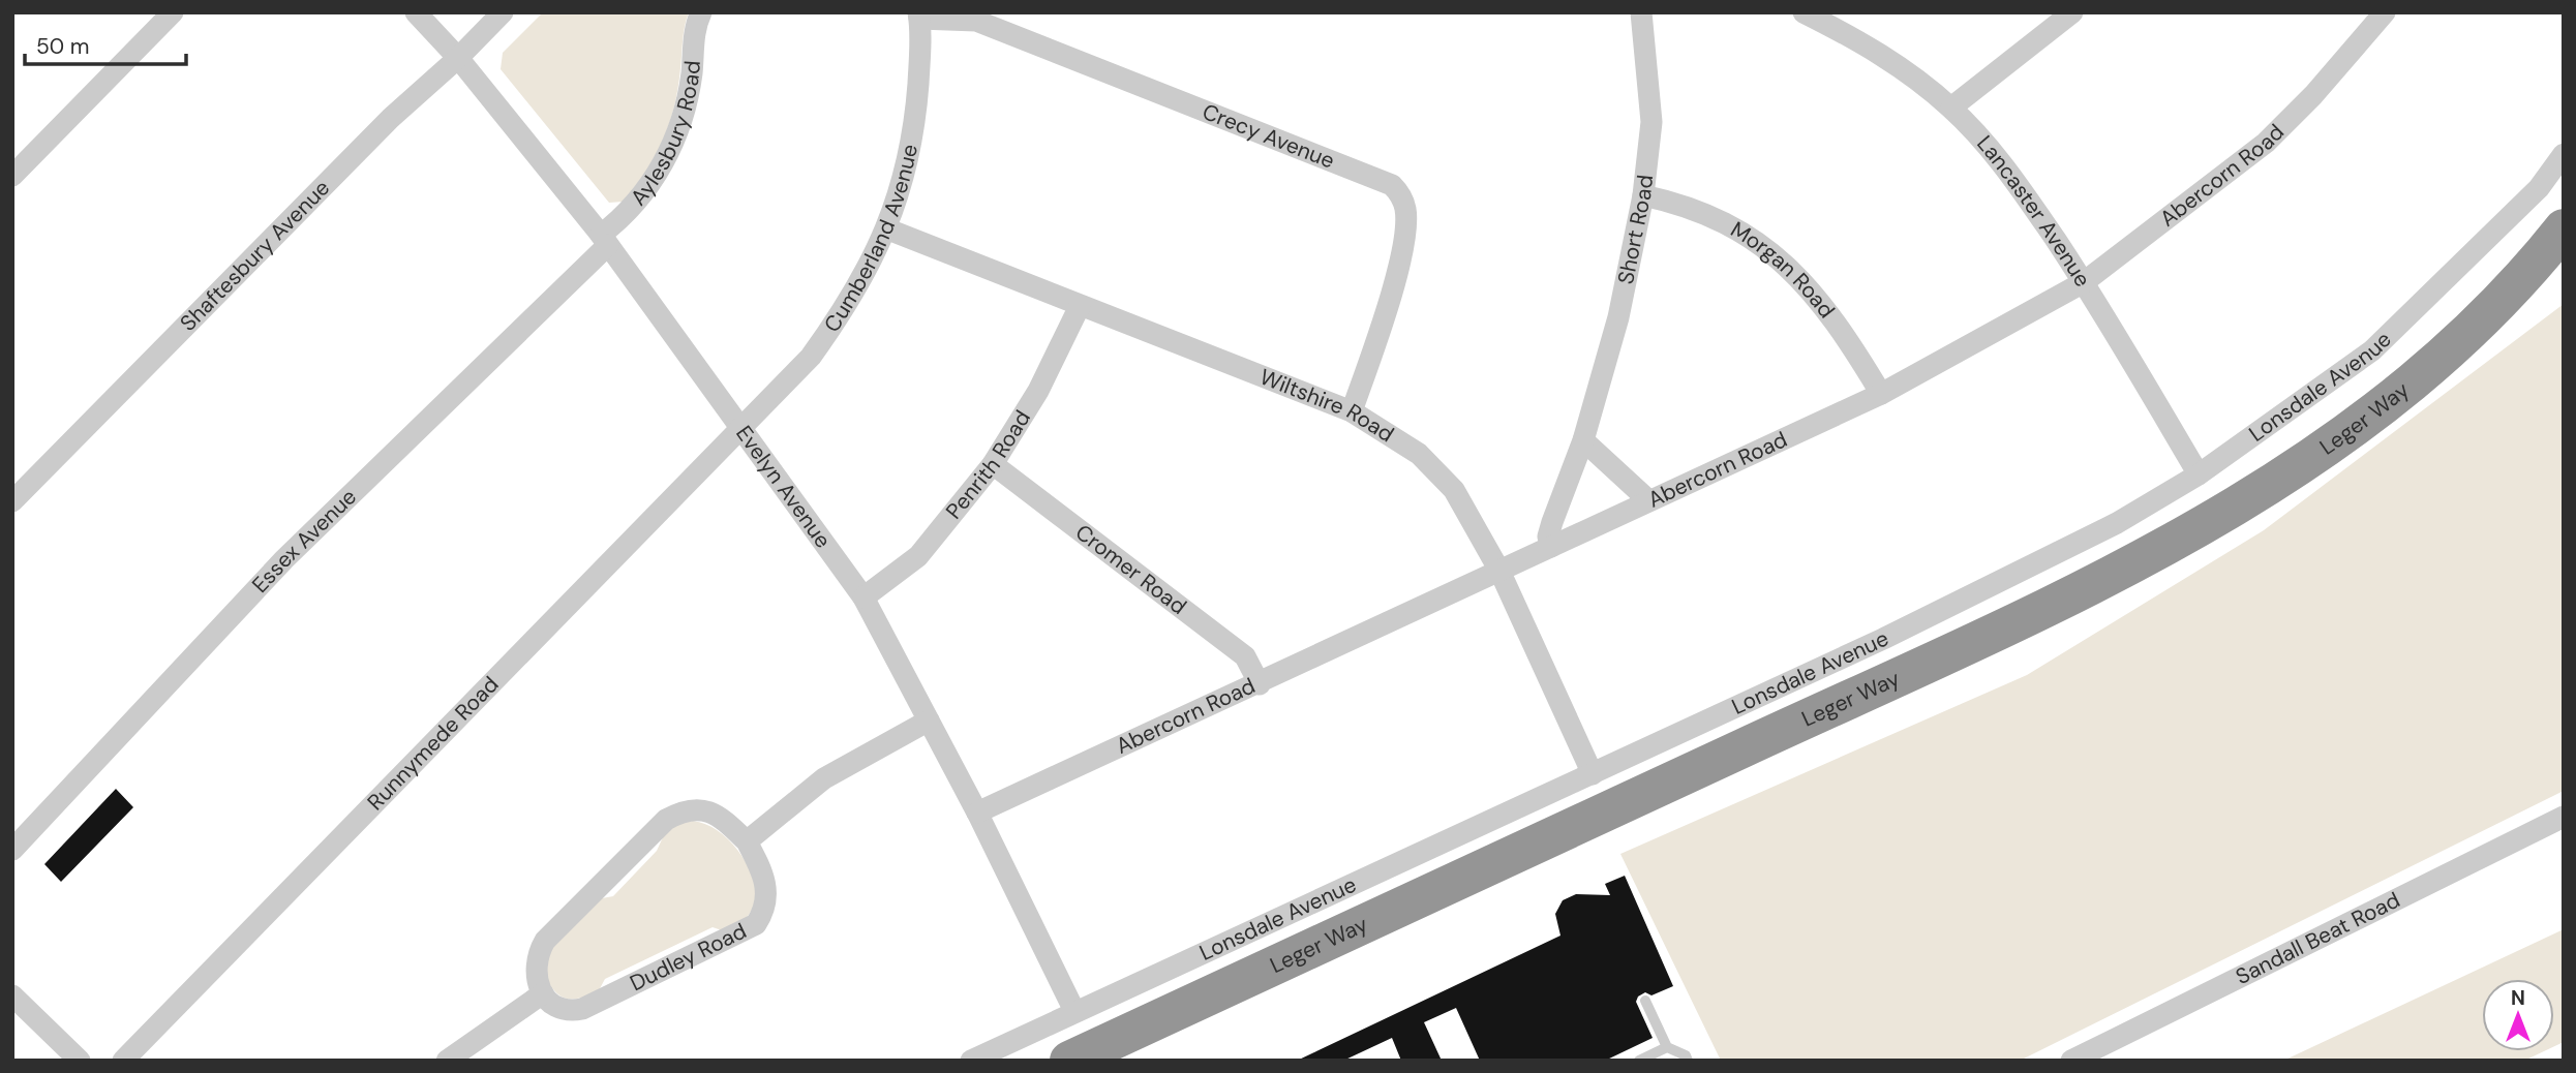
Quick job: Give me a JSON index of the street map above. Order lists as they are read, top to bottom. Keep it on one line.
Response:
{"streets":{"highway":["Leger Way"],"street":["Aylesbury Road","Crecy Avenue","Abercorn Road","Lancaster Avenue","Short Road","Cumberland Avenue","Shaftesbury Avenue","Morgan Road","Lonsdale Avenue","Wiltshire Road","Penrith Road","Evelyn Avenue","Essex Avenue","Cromer Road","Runnymede Road","Sandall Beat Road","Dudley Road"]},"crossings":[["Aylesbury Road","Evelyn Avenue"],["Aylesbury Road","Essex Avenue"],["Crecy Avenue","Cumberland Avenue"],["Crecy Avenue","Wiltshire Road"],["Abercorn Road","Lancaster Avenue"],["Abercorn Road","Short Road"],["Abercorn Road","Morgan Road"],["Abercorn Road","Wiltshire Road"],["Abercorn Road","Evelyn Avenue"],["Abercorn Road","Cromer Road"],["Lancaster Avenue","Lonsdale Avenue"],["Short Road","Morgan Road"],["Cumberland Avenue","Wiltshire Road"],["Cumberland Avenue","Evelyn Avenue"],["Cumberland Avenue","Runnymede Road"],["Shaftesbury Avenue","Evelyn Avenue"],["Lonsdale Avenue","Wiltshire Road"],["Lonsdale Avenue","Evelyn Avenue"],["Wiltshire Road","Penrith Road"],["Penrith Road","Evelyn Avenue"],["Penrith Road","Cromer Road"],["Evelyn Avenue","Essex Avenue"],["Evelyn Avenue","Runnymede Road"]],"scale_bar":"50 m","north":"top"}
